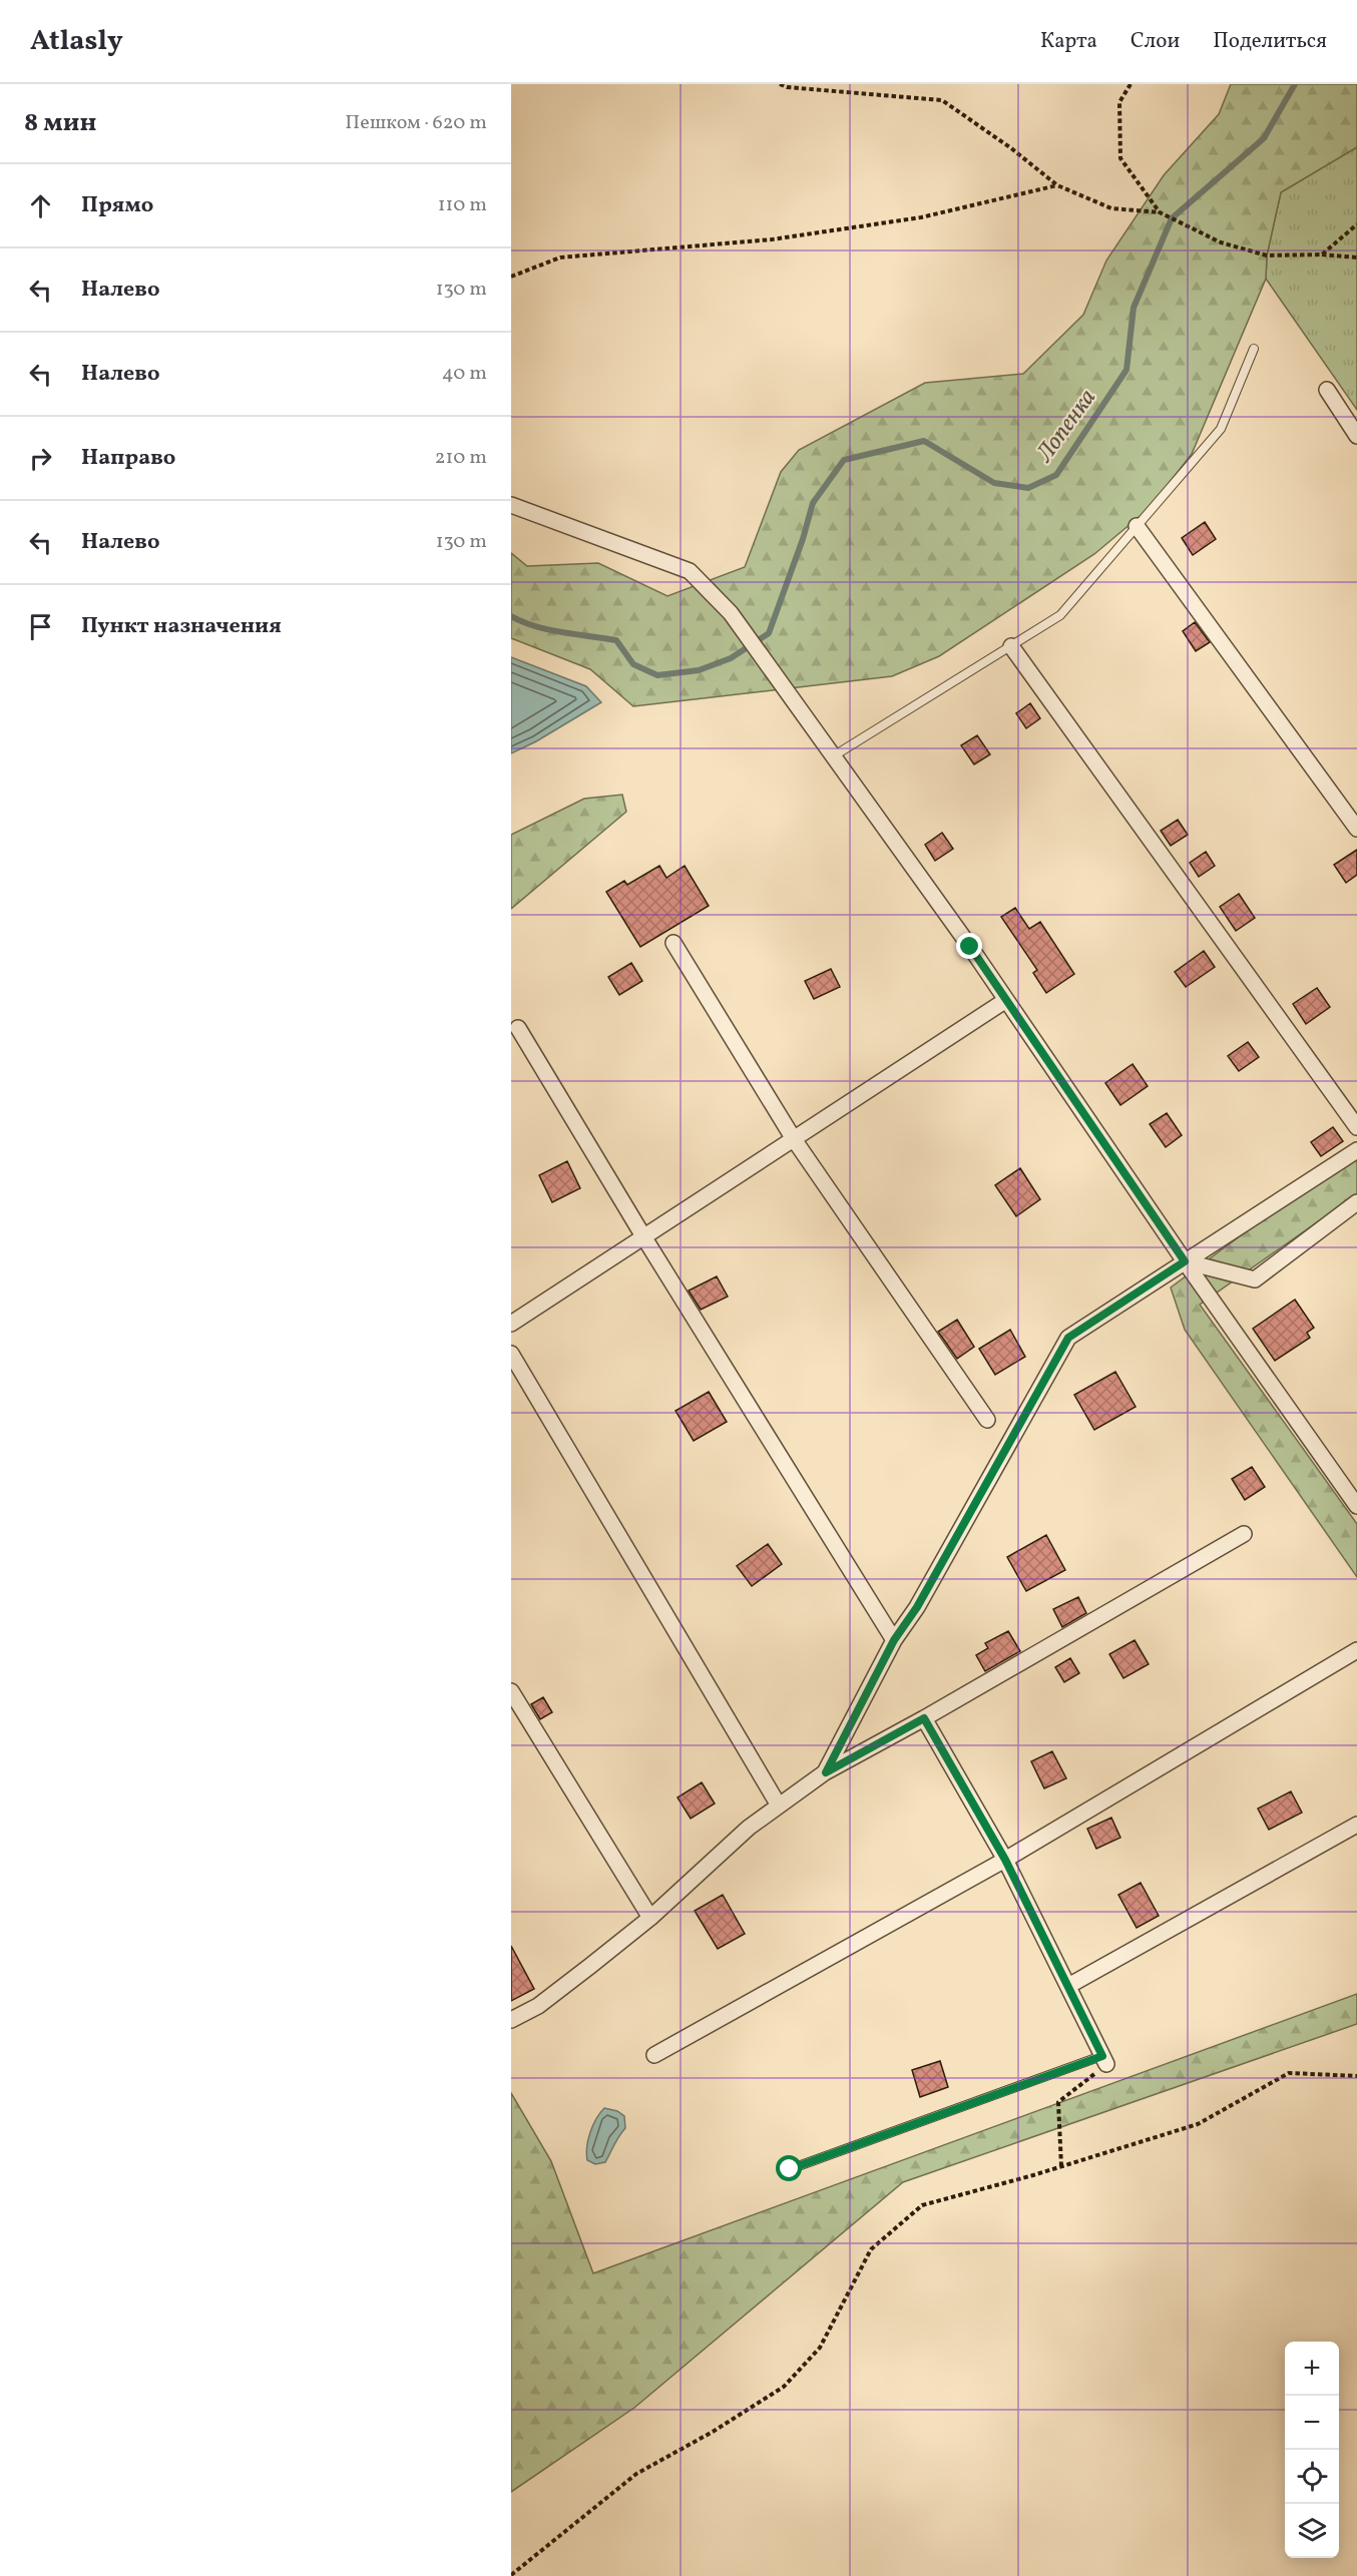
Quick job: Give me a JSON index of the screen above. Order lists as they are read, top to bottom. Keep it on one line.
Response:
{"water":["Лопенка"],"page":{"header":"Atlasly","nav":["Карта","Слои","Поделиться"],"heading":["8 мин","Пешком · 620 m"],"list":[["Прямо","110 m"],["Налево","130 m"],["Налево","40 m"],["Направо","210 m"],["Налево","130 m"],"Пункт назначения"],"map_buttons":["+","−"]}}
